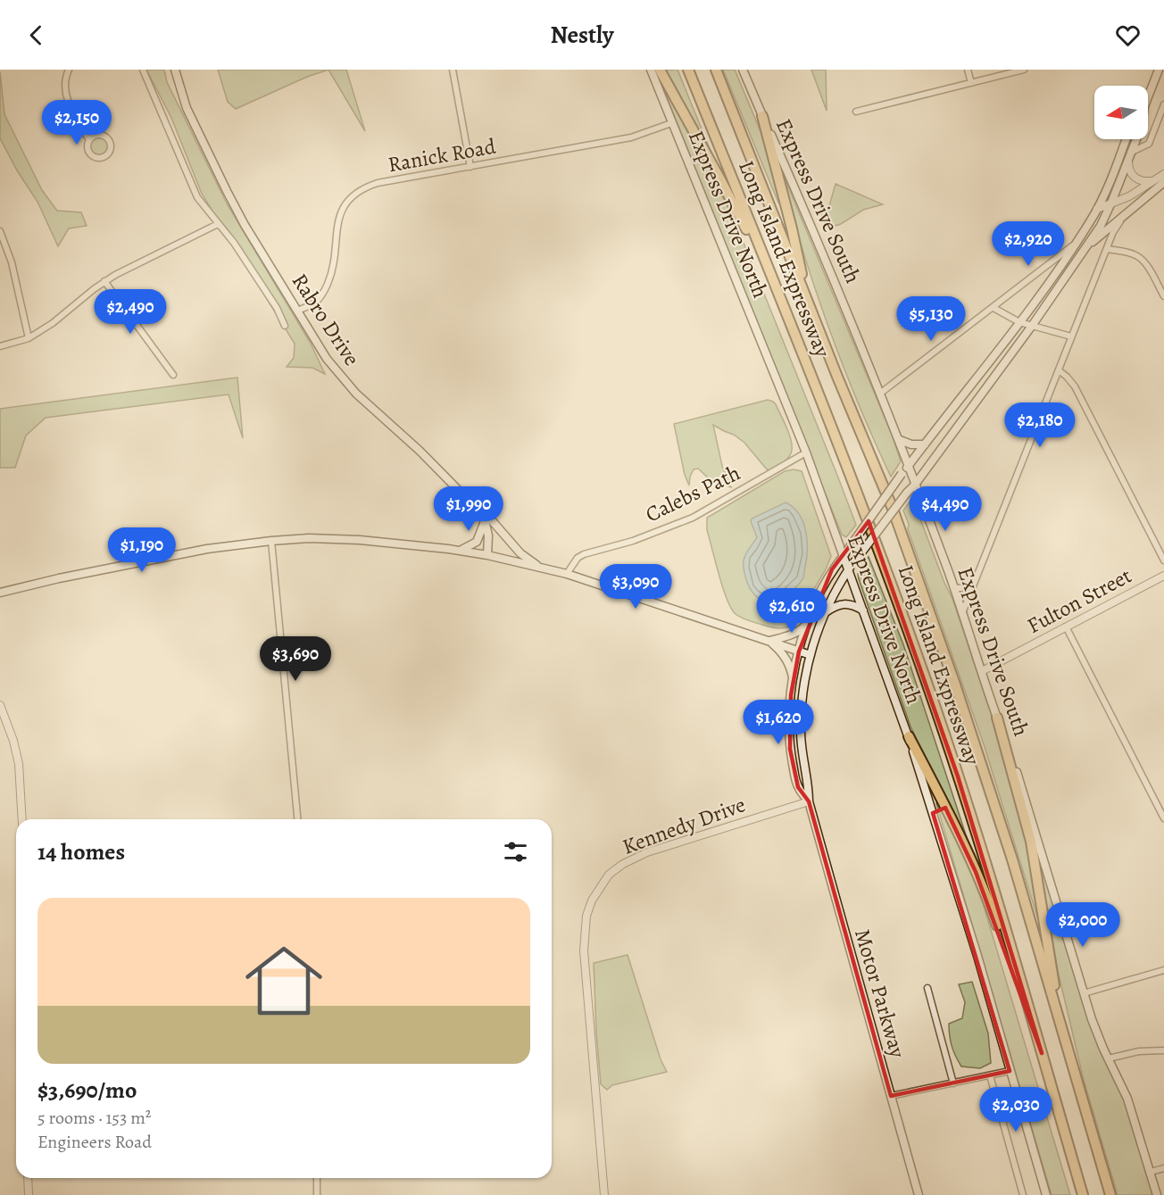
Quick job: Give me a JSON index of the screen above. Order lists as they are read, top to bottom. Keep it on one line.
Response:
{"streets":{"highway":["Long Island Expressway"],"main road":["Express Drive South","Express Drive North","Rabro Drive","Motor Parkway"],"street":["Ranick Road","Calebs Path","Fulton Street","Kennedy Drive"]},"crossings":[["Ranick Road","Express Drive North"],["Ranick Road","Rabro Drive"],["Express Drive South","Fulton Street"],["Express Drive South","Motor Parkway"],["Express Drive North","Calebs Path"],["Express Drive North","Motor Parkway"],["Kennedy Drive","Motor Parkway"]],"north":"left","page":{"header":"Nestly","price":["$2,150","$2,920","$2,490","$5,130","$2,180","$1,990","$4,490","$1,190","$3,090","$2,610","$3,690","$1,620","$2,000","$2,030"],"heading":"14 homes","list":[{"name":"$3,690/mo","note":"5 rooms · 153 m² · Engineers Road"}]}}
